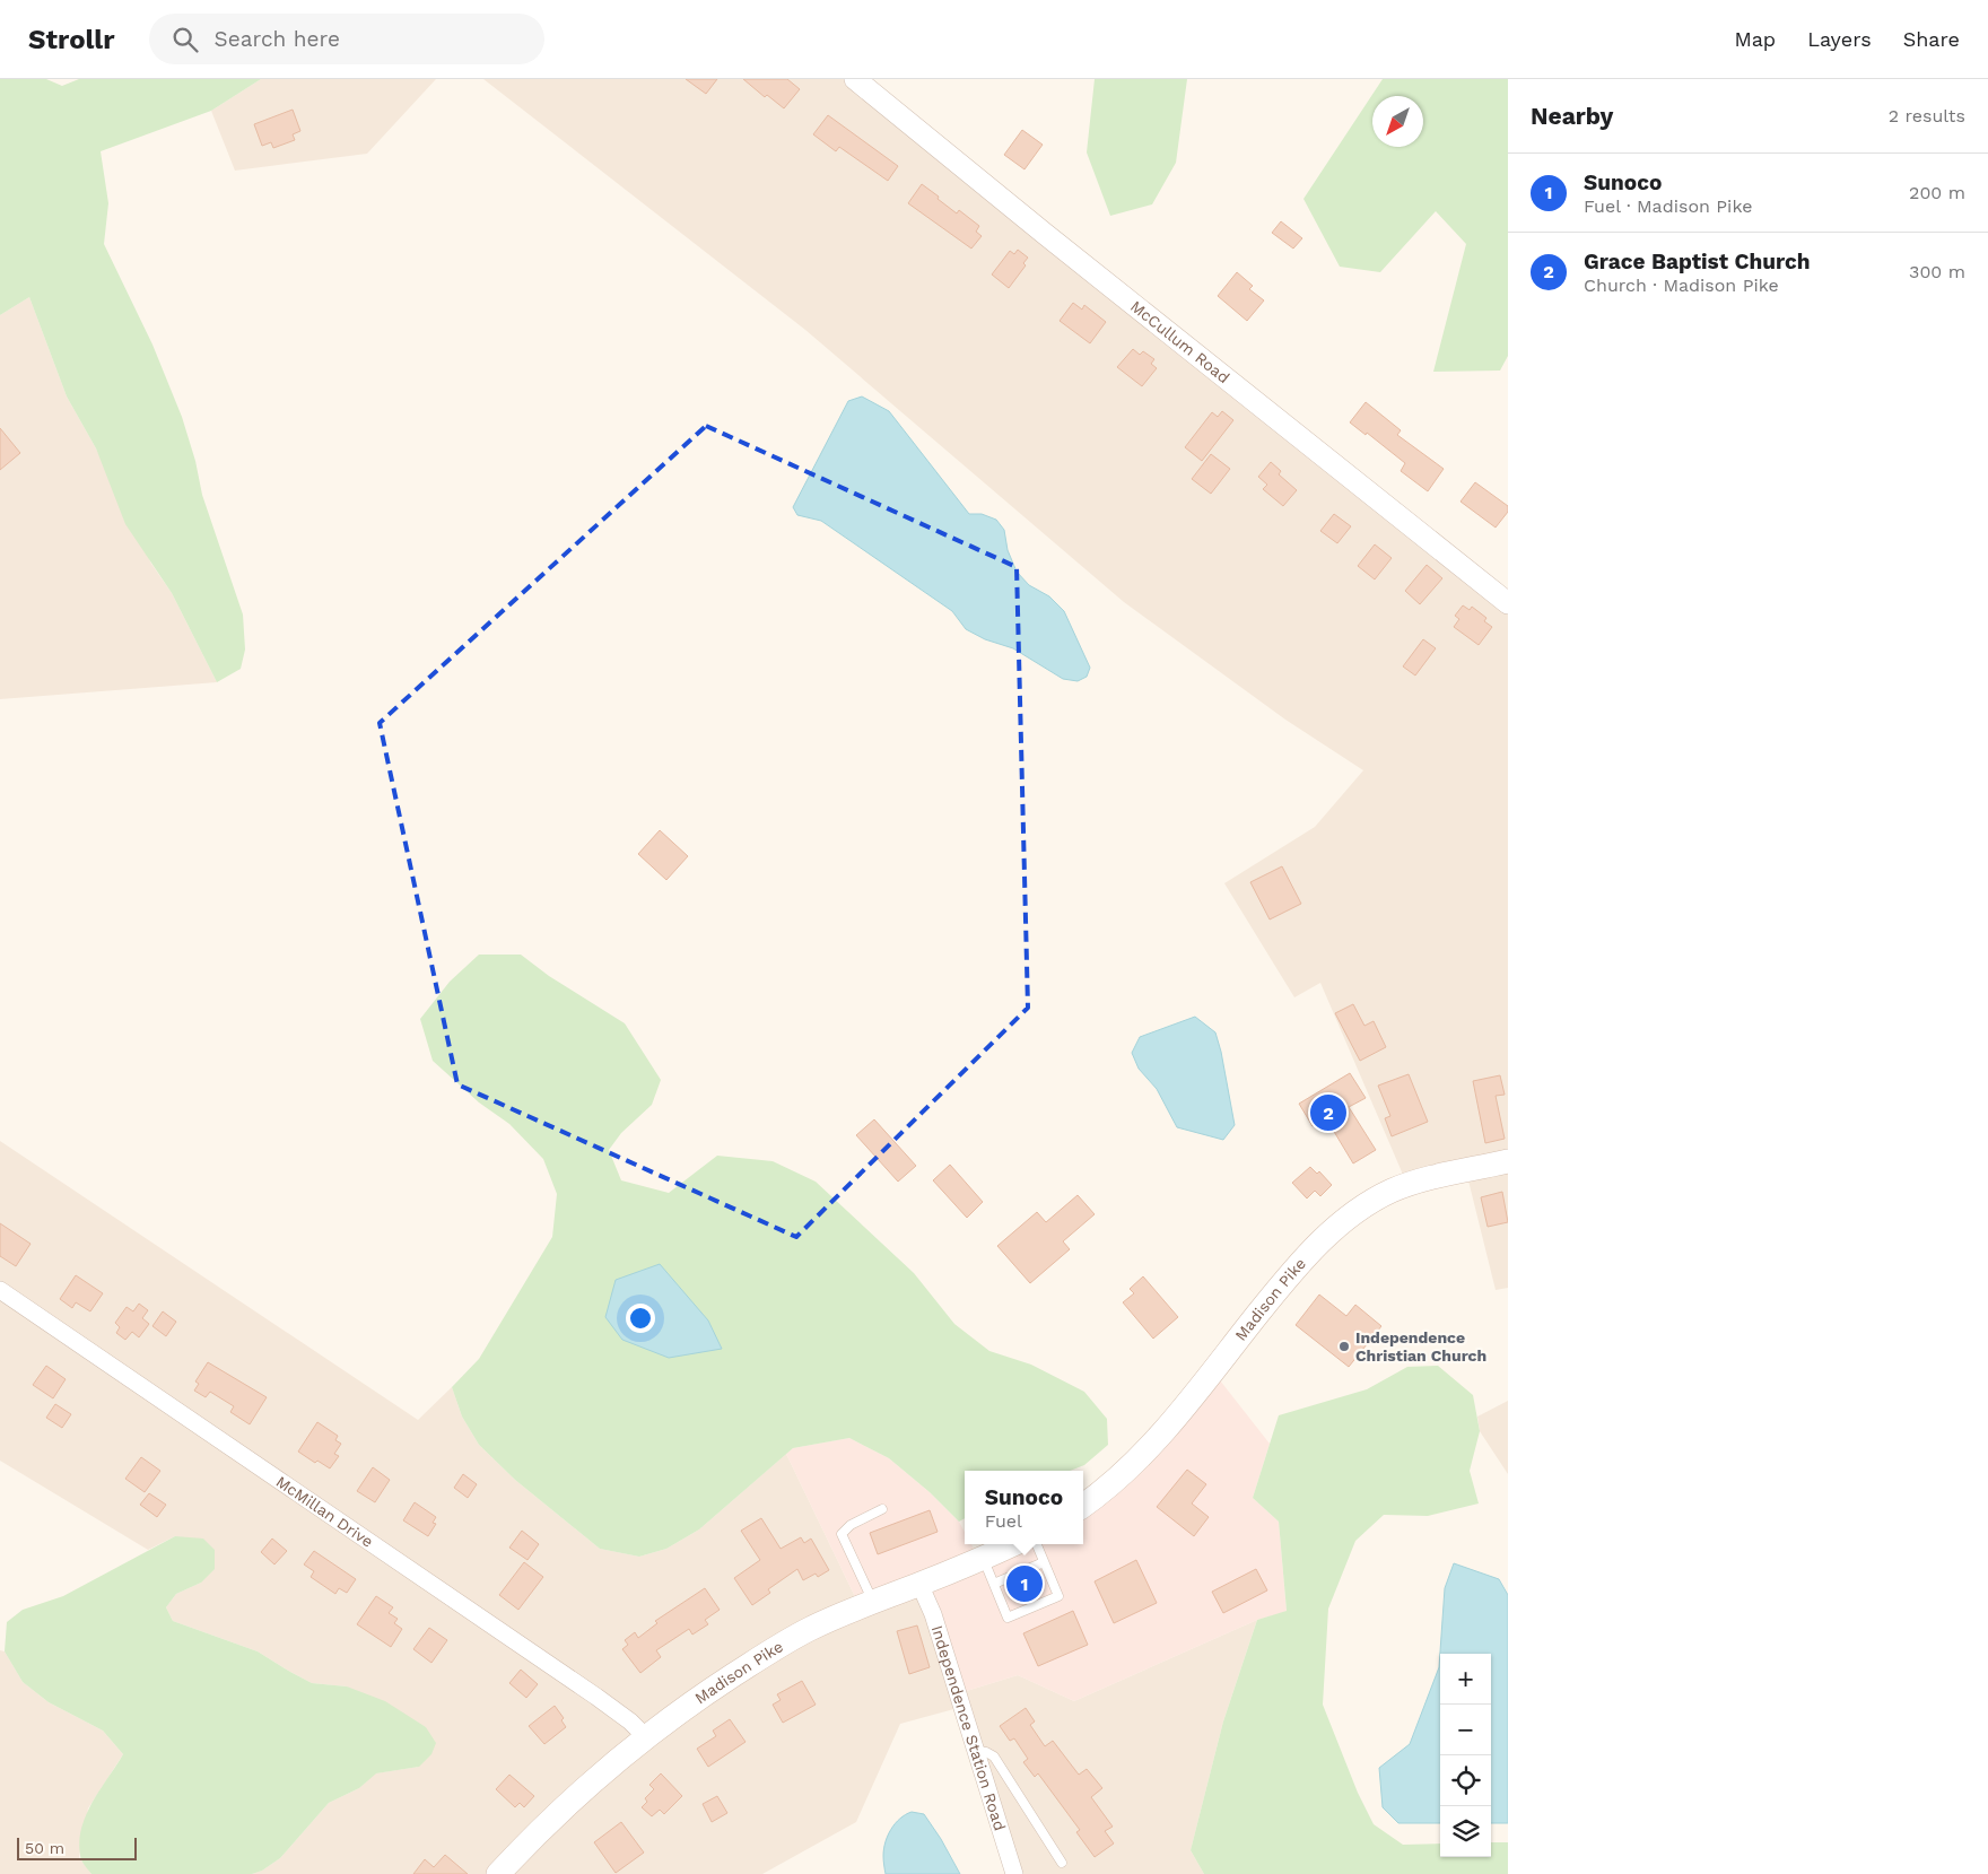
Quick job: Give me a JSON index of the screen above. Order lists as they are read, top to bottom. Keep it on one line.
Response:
{"streets":{"main road":["Madison Pike"],"street":["McCullum Road","McMillan Drive","Independence Station Road"]},"crossings":[["Madison Pike","McMillan Drive"],["Madison Pike","Independence Station Road"]],"places":["Independence Christian Church"],"scale_bar":"50 m","north":"bottom left","page":{"header":"Strollr","search":"Search here","nav":["Map","Layers","Share"],"heading":["Nearby","2 results"],"list":[{"mark":"1","name":"Sunoco","note":"Fuel · Madison Pike","value":"200 m"},{"mark":"2","name":"Grace Baptist Church","note":"Church · Madison Pike","value":"300 m"}],"pins":["2","1"],"popup":["Sunoco","Fuel"],"map_buttons":["+","−"],"scale":"50 m"}}
